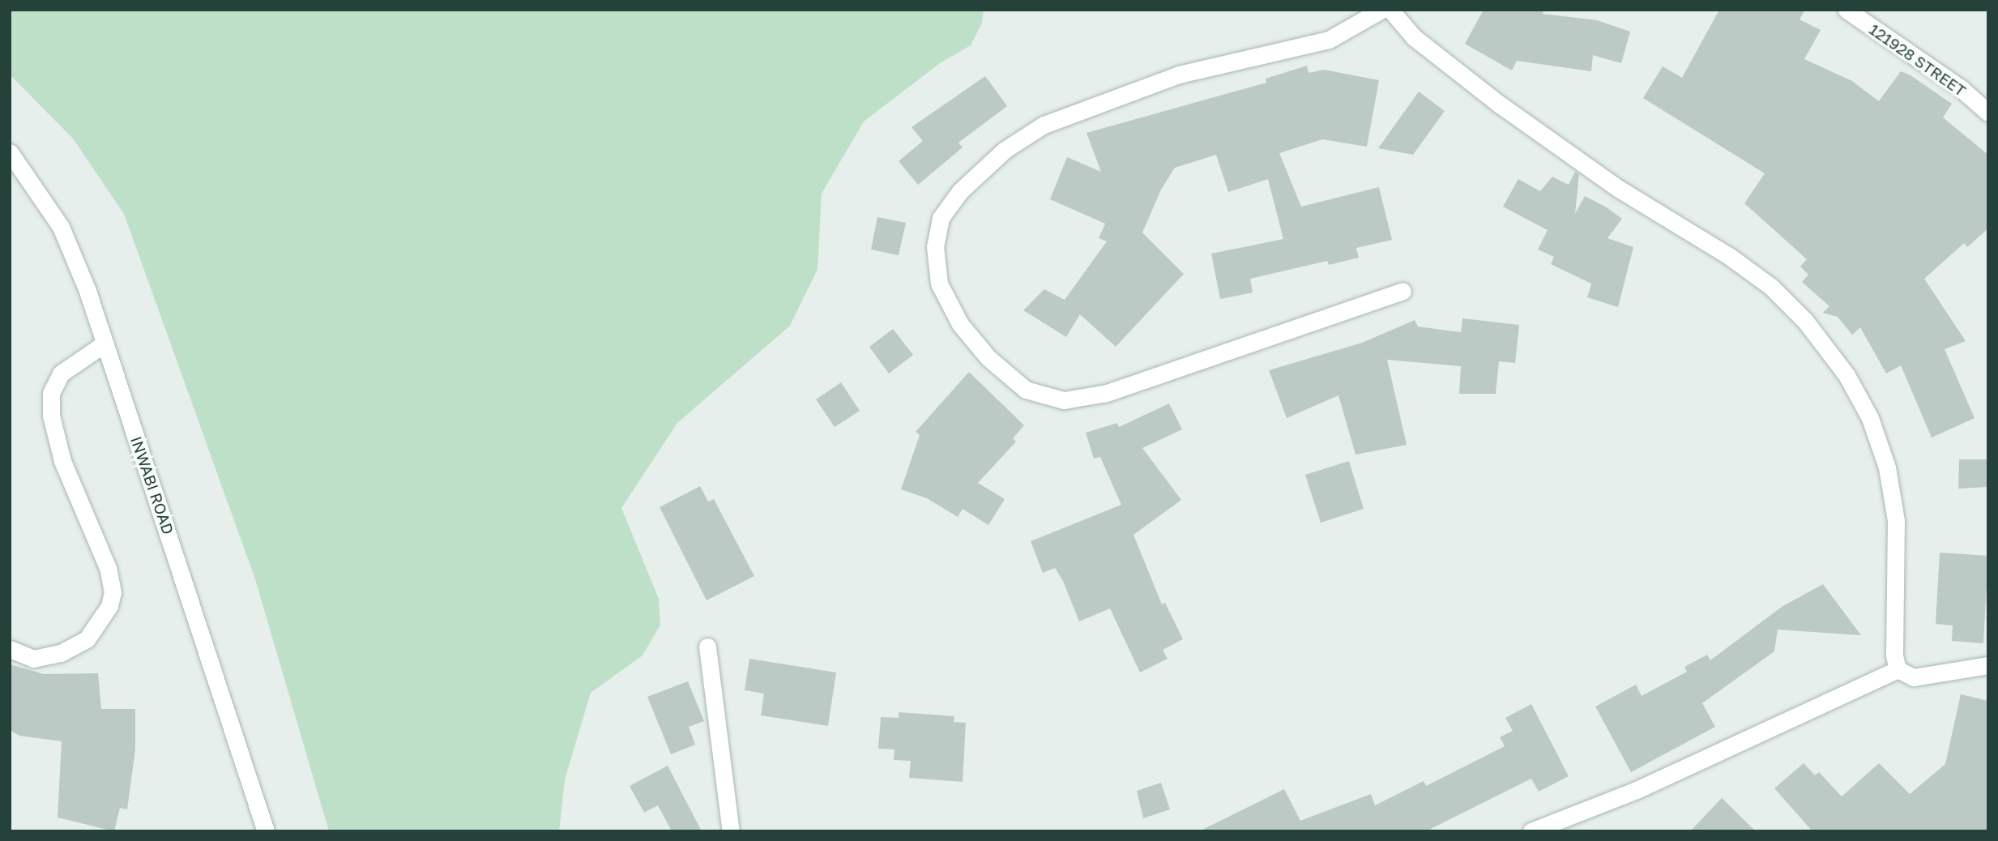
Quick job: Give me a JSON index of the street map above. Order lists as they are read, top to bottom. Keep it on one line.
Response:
{"streets":{"street":["121928 STREET","INWABI ROAD"]}}
